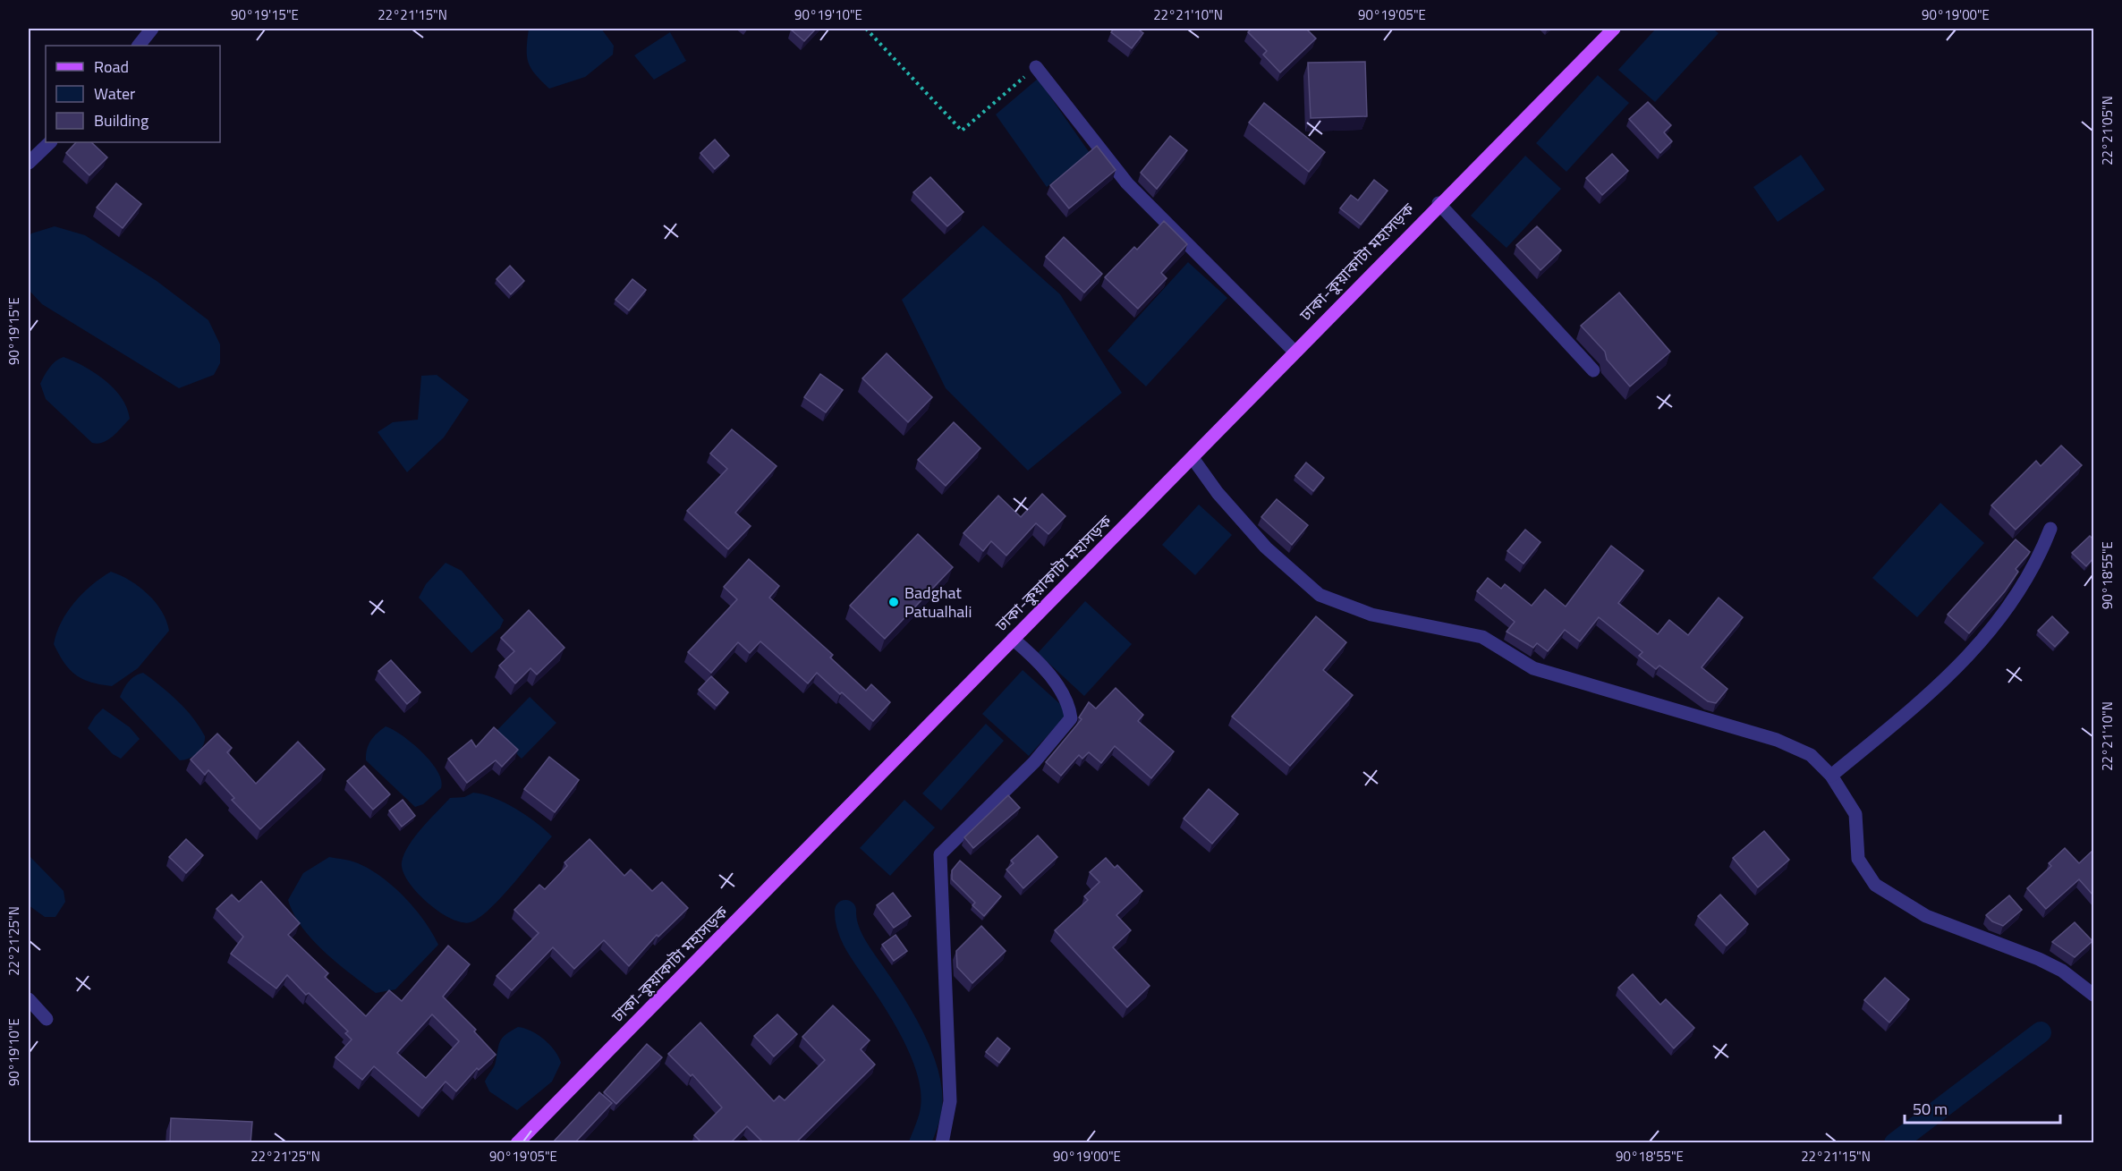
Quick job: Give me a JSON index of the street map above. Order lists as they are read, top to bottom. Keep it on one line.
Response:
{"streets":{"main road":["ঢাকা-কুয়াকাটা মহাসড়ক"]},"places":["Badghat Patualhali"],"legend":["Road","Water","Building"],"scale_bar":"50 m","coordinates":["90°19'15\"E","22°21'15\"N","90°19'10\"E","22°21'10\"N","90°19'05\"E","90°19'00\"E","22°21'05\"N","90°18'55\"E","22°21'25\"N"]}
